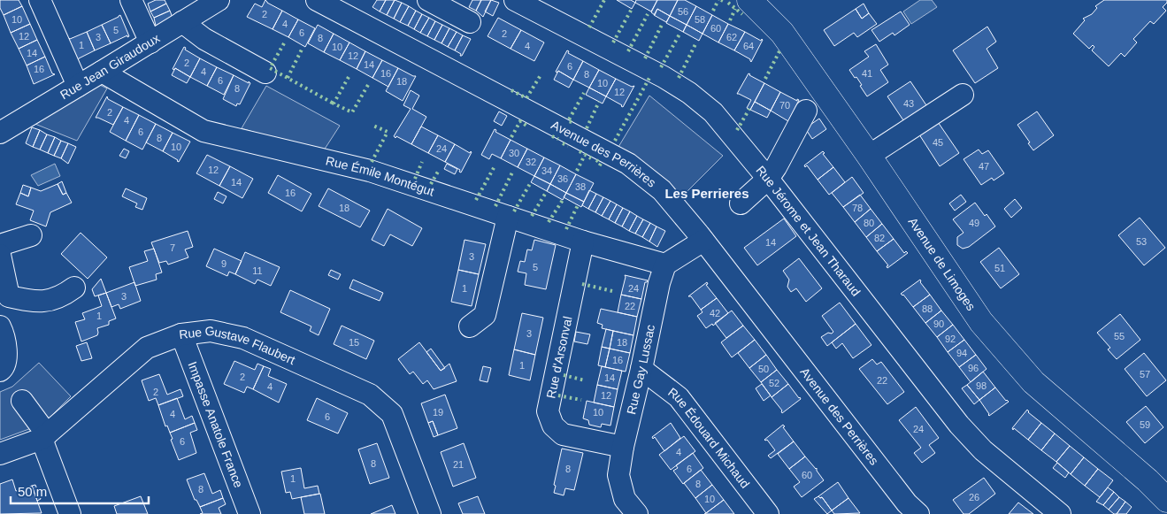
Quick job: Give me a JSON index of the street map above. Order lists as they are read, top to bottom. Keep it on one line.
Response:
{"streets":{"main road":["Avenue de Limoges"],"street":["Rue Jean Giraudoux","Avenue des Perrières","Rue Émile Montégut","Rue Jérome et Jean Tharaud","Rue Gustave Flaubert","Rue d'Arsonval","Rue Gay Lussac","Impasse Anatole France","Rue Édouard Michaud"]},"crossings":[["Rue Jean Giraudoux","Rue Émile Montégut"],["Rue Émile Montégut","Rue d'Arsonval"],["Rue Émile Montégut","Rue Gay Lussac"],["Rue Gustave Flaubert","Impasse Anatole France"],["Rue d'Arsonval","Rue Gay Lussac"],["Rue Gay Lussac","Rue Édouard Michaud"]],"districts":["Les Perrieres"],"house_numbers":["56","2","10","58","4","60","5","6","2","12","3","62","8","1","4","64","10","14","12","2","14","6","16","4","16","41","8","6","18","10","8","12","43","70","2","4","6","8","45","10","24","30","32","47","12","34","36","14","38","16","18","78","80","49","82","53","14","7","3","9","5","51","11","1","24","3","22","88","42","1","90","3","55","92","15","18","94","16","1","96","50","57","2","14","22","52","98","4","2","12","19","10","4","6","59","24","6","4","8","21","8","6","60","1","8","8","26","10"],"scale_bar":"50 m"}
